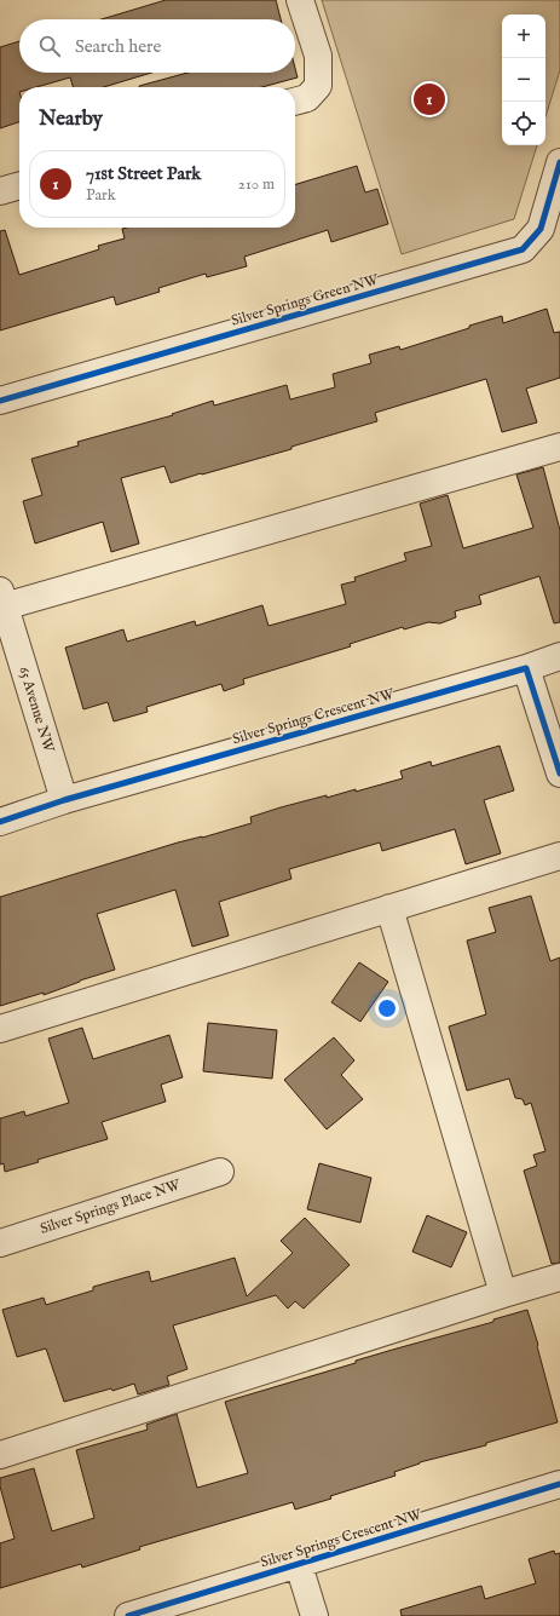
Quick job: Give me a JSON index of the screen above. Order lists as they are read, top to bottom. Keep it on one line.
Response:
{"streets":{"street":["Silver Springs Green NW","65 Avenue NW","Silver Springs Crescent NW","Silver Springs Place NW"]},"crossings":[["65 Avenue NW","Silver Springs Crescent NW"]],"page":{"map_buttons":["+","−"],"search":"Search here","pins":"1","heading":"Nearby","list":[{"mark":"1","name":"71st Street Park","note":"Park","value":"210 m"}]}}
